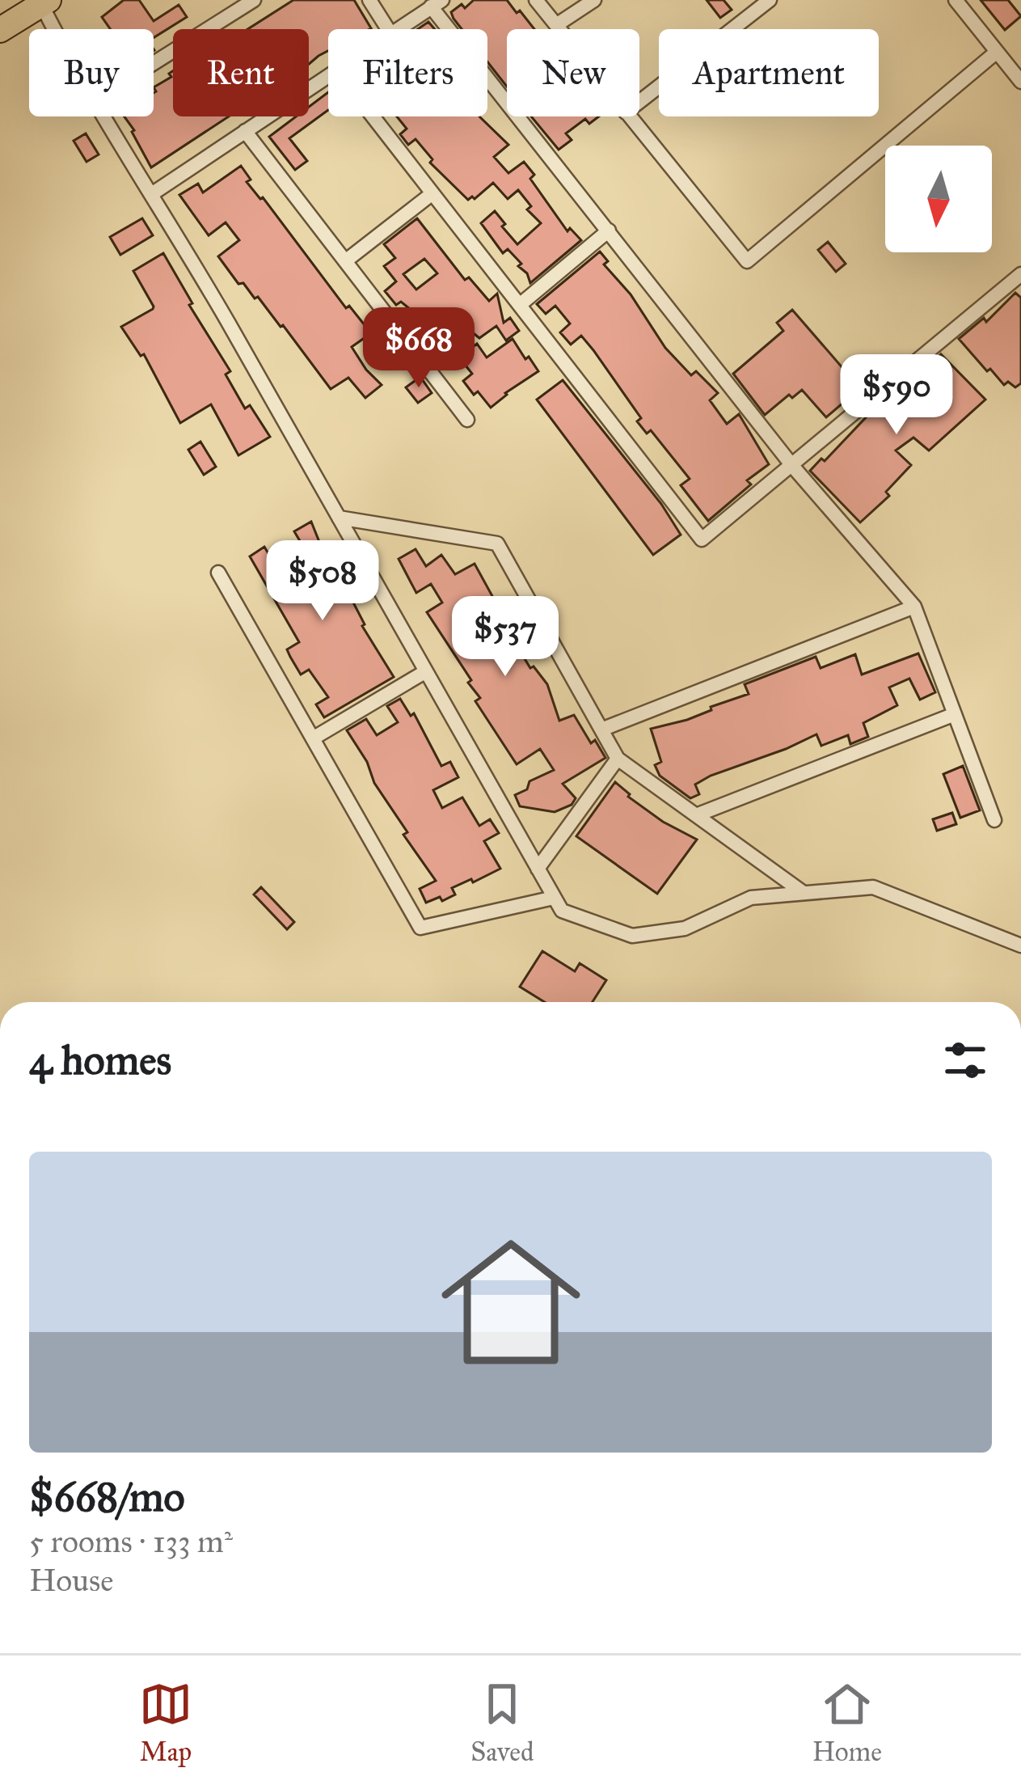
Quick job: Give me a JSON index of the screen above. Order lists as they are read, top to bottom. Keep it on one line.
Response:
{"north":"bottom","page":{"chip":["Buy","Rent","Filters","New","Apartment"],"price":["$668","$590","$508","$537"],"heading":"4 homes","list":[{"name":"$668/mo","note":"5 rooms · 133 m² · House"}],"tabs":["Map","Saved","Home"]}}
